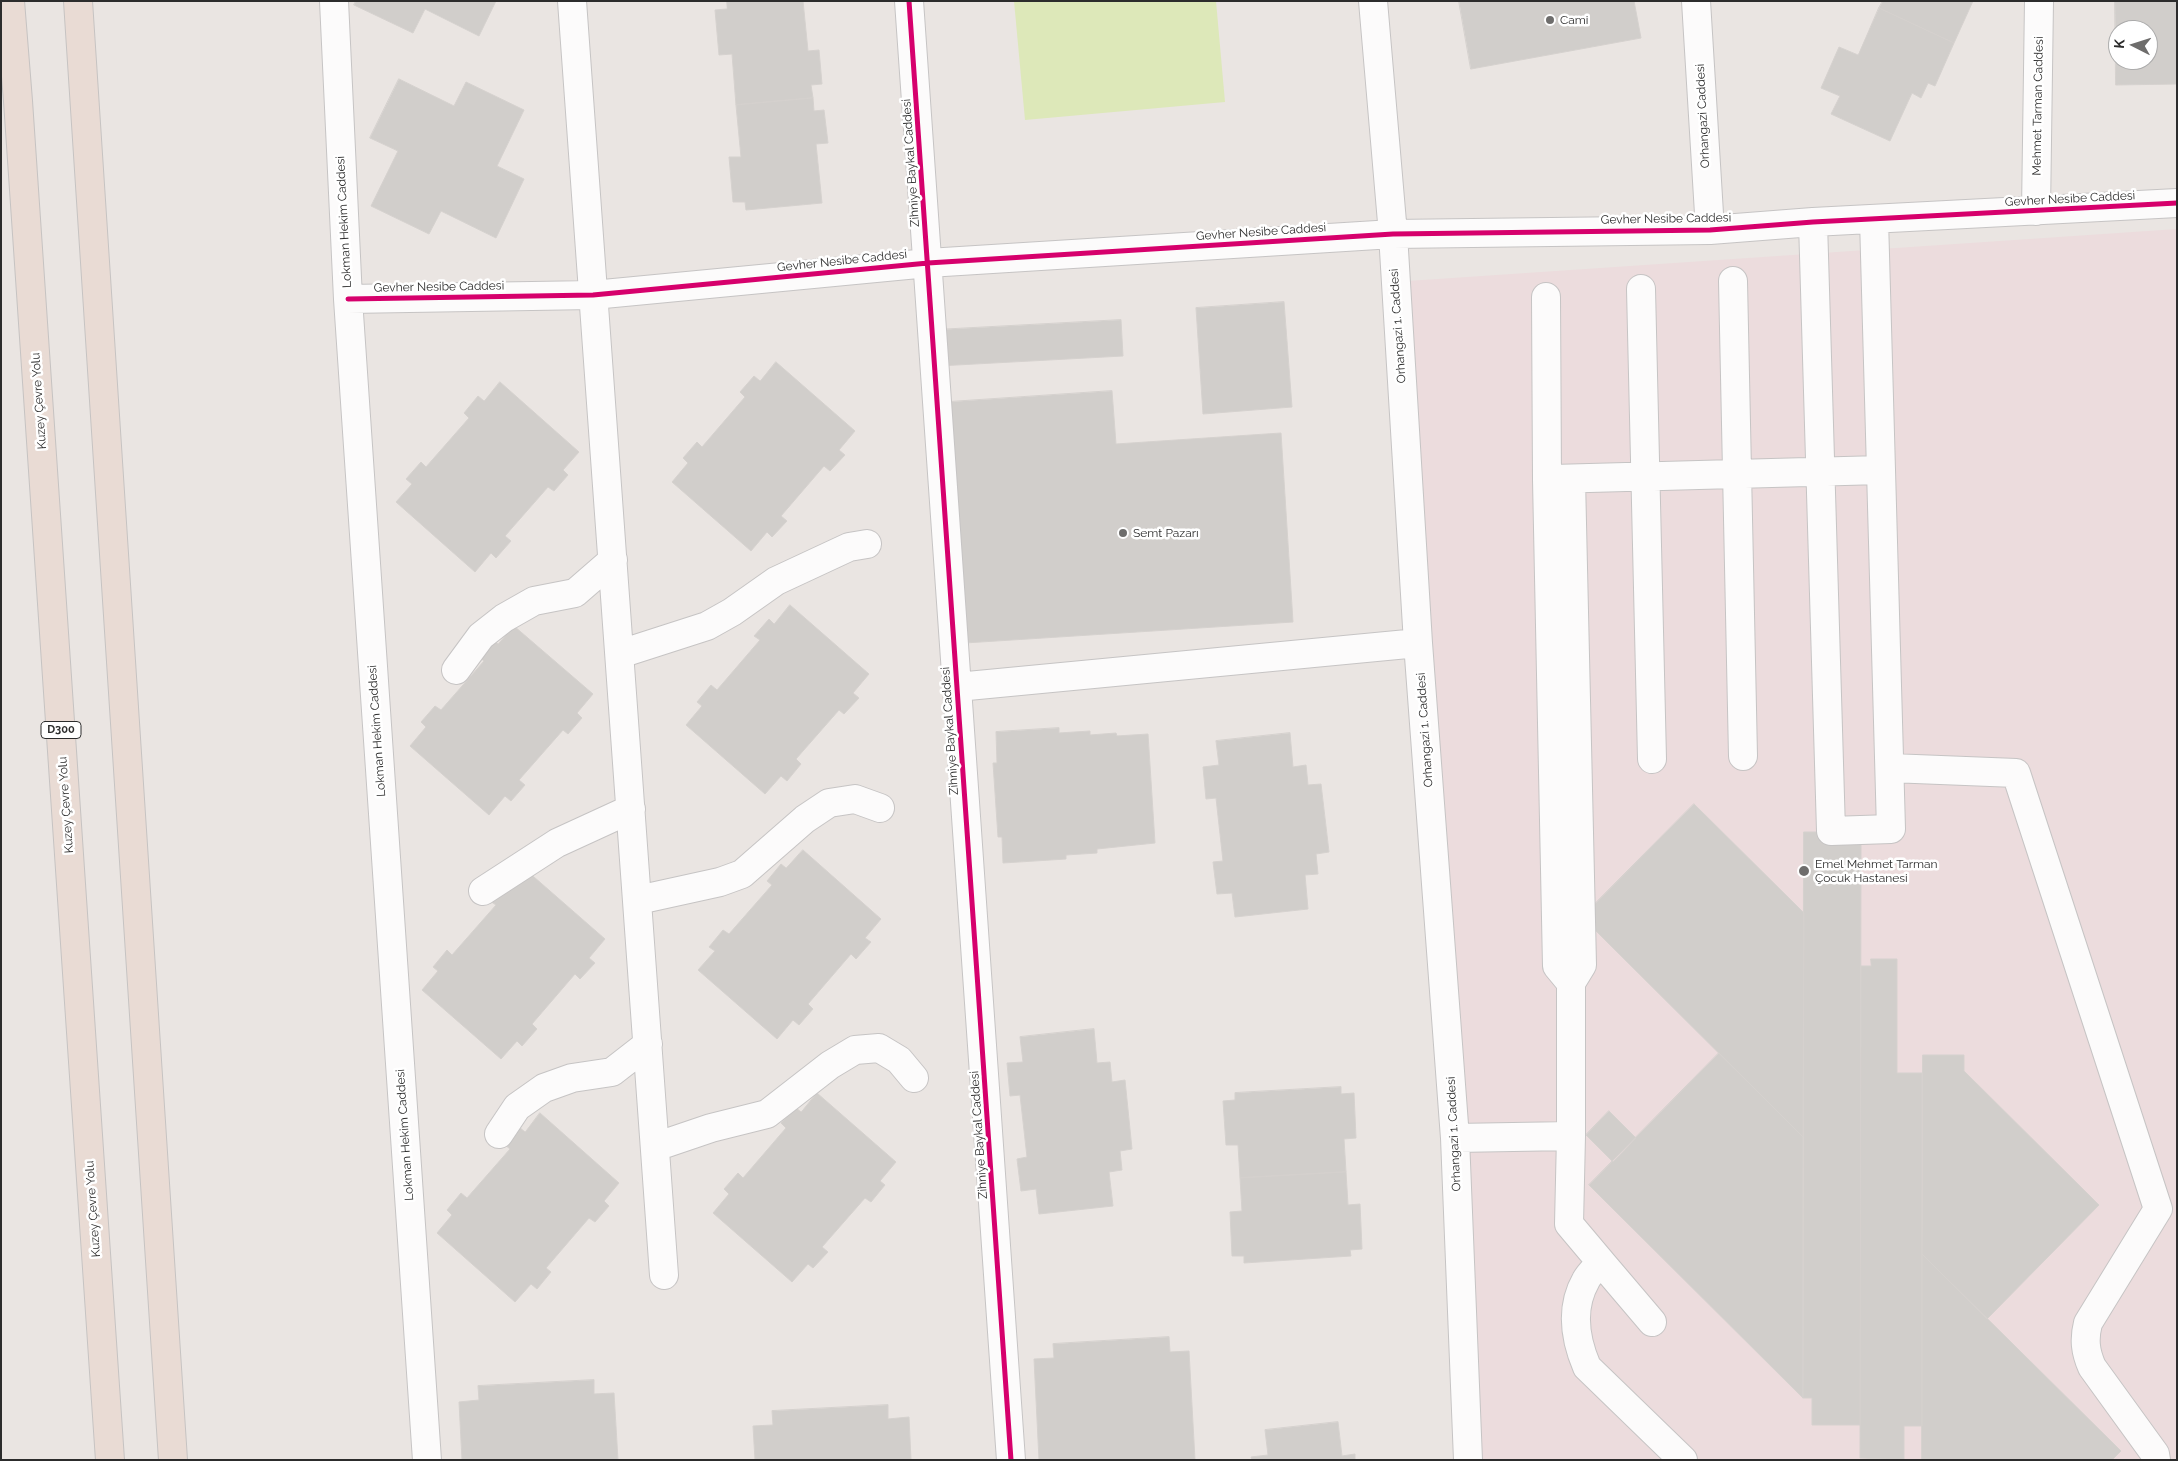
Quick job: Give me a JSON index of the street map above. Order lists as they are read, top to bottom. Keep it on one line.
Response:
{"streets":{"highway":["Kuzey Çevre Yolu","D300"],"street":["Mehmet Tarman Caddesi","Orhangazi Caddesi","Zihniye Baykal Caddesi","Gevher Nesibe Caddesi","Lokman Hekim Caddesi","Orhangazi 1. Caddesi"]},"crossings":[["Mehmet Tarman Caddesi","Gevher Nesibe Caddesi"],["Orhangazi Caddesi","Gevher Nesibe Caddesi"],["Zihniye Baykal Caddesi","Gevher Nesibe Caddesi"],["Gevher Nesibe Caddesi","Lokman Hekim Caddesi"],["Gevher Nesibe Caddesi","Orhangazi 1. Caddesi"]],"places":["Cami","Semt Pazarı","Emel Mehmet Tarman Çocuk Hastanesi"],"north":"left"}
